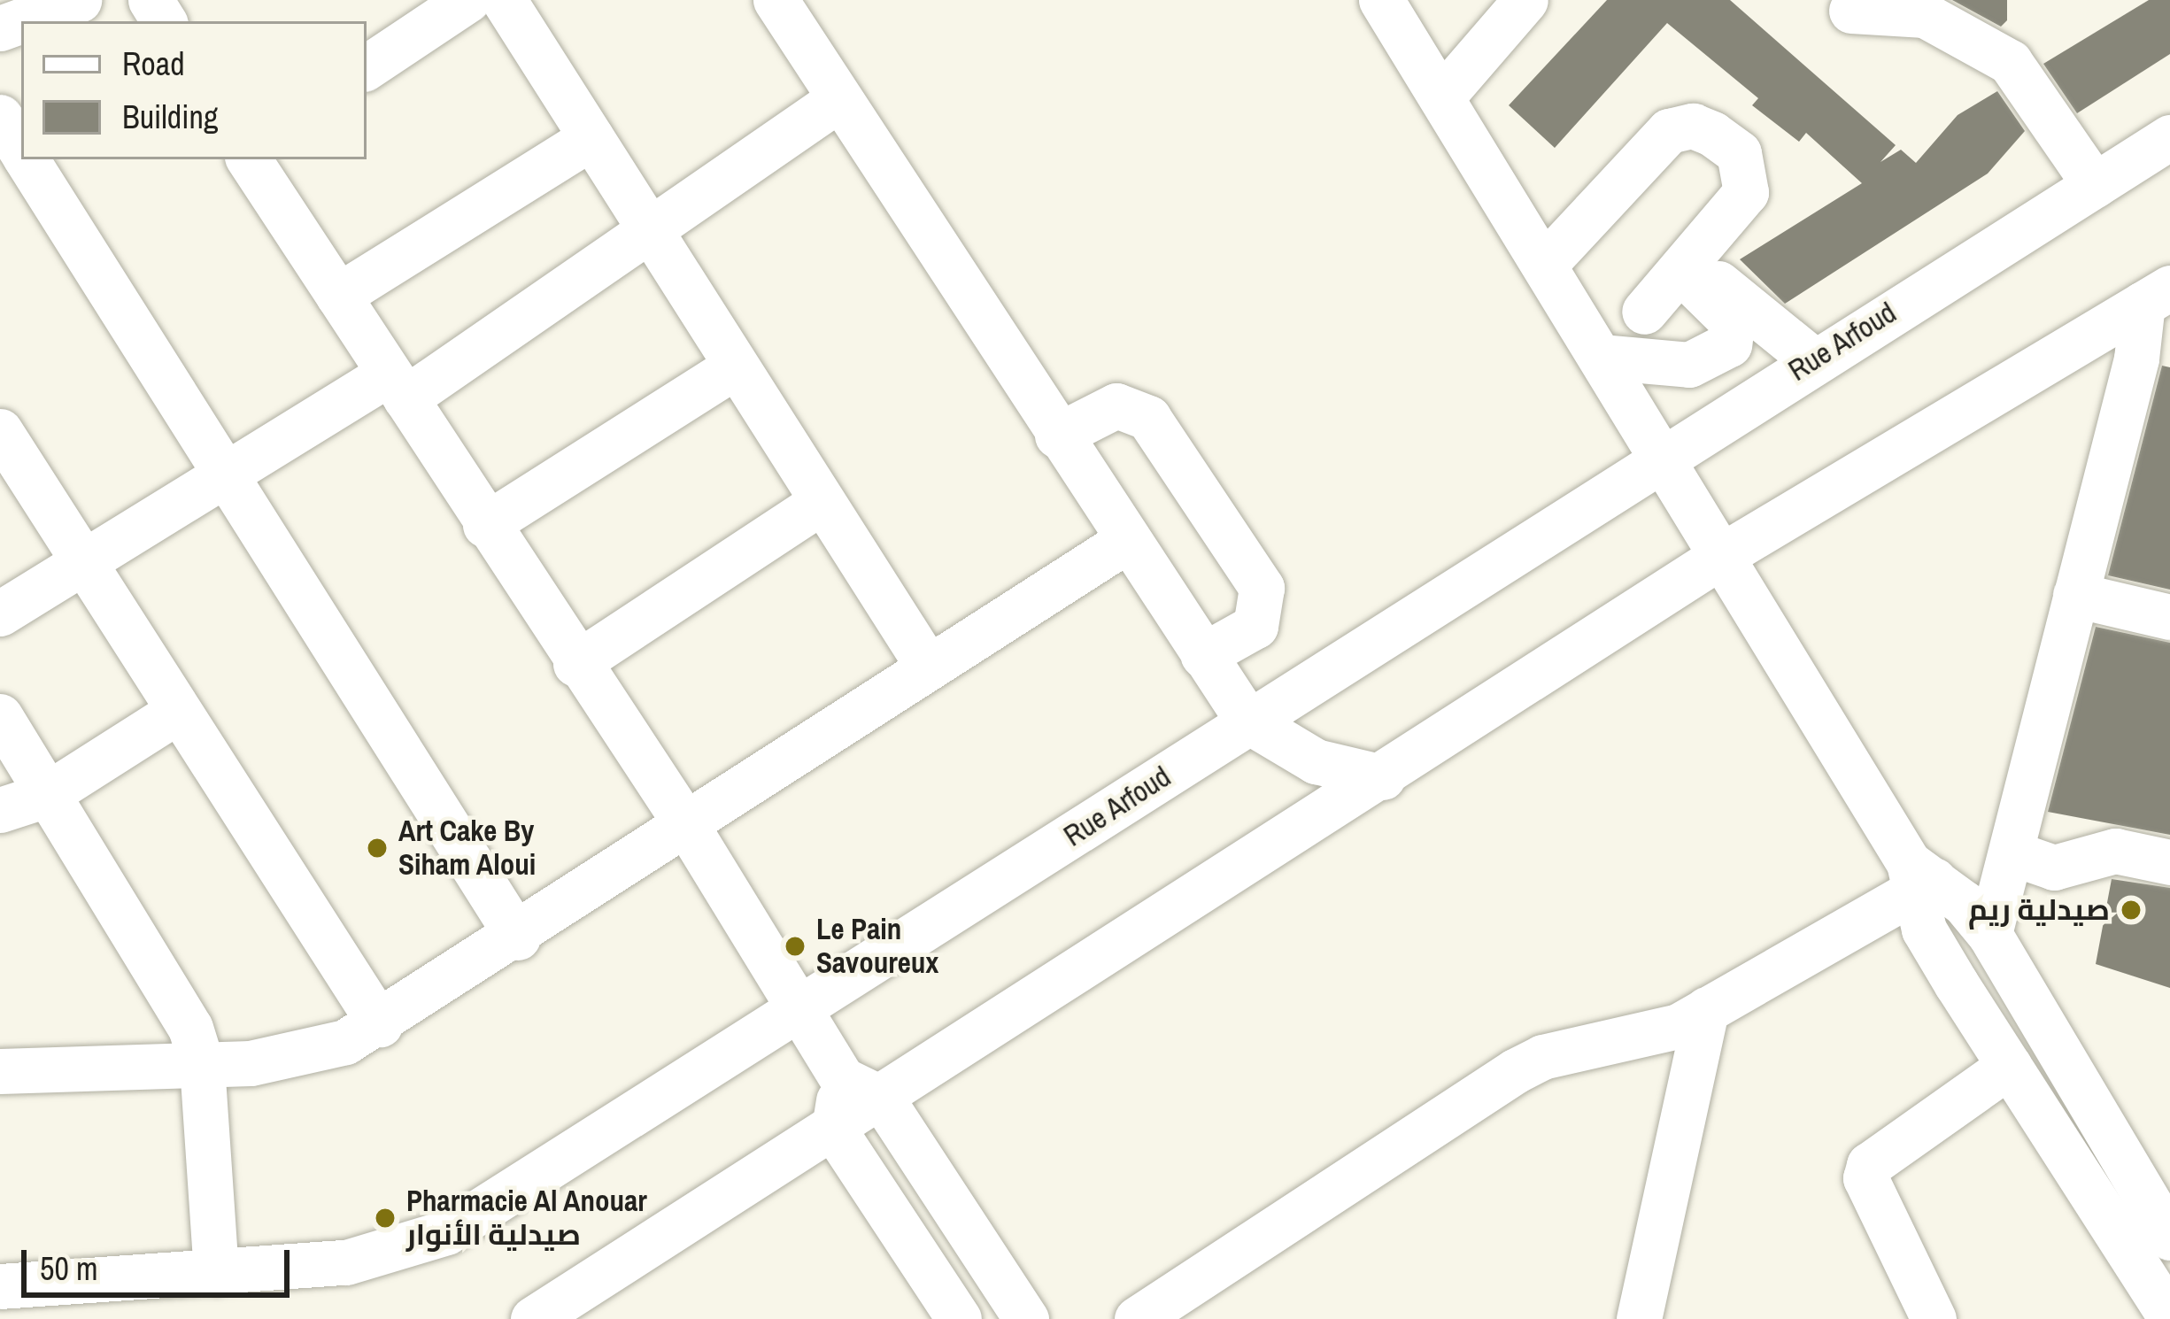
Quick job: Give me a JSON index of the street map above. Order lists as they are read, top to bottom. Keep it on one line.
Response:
{"streets":{"street":["Rue Arfoud"]},"places":["Art Cake By Siham Aloui","صيدلية ريم","Le Pain Savoureux","Pharmacie Al Anouar صيدلية الأنوار"],"legend":["Road","Building"],"scale_bar":"50 m"}
